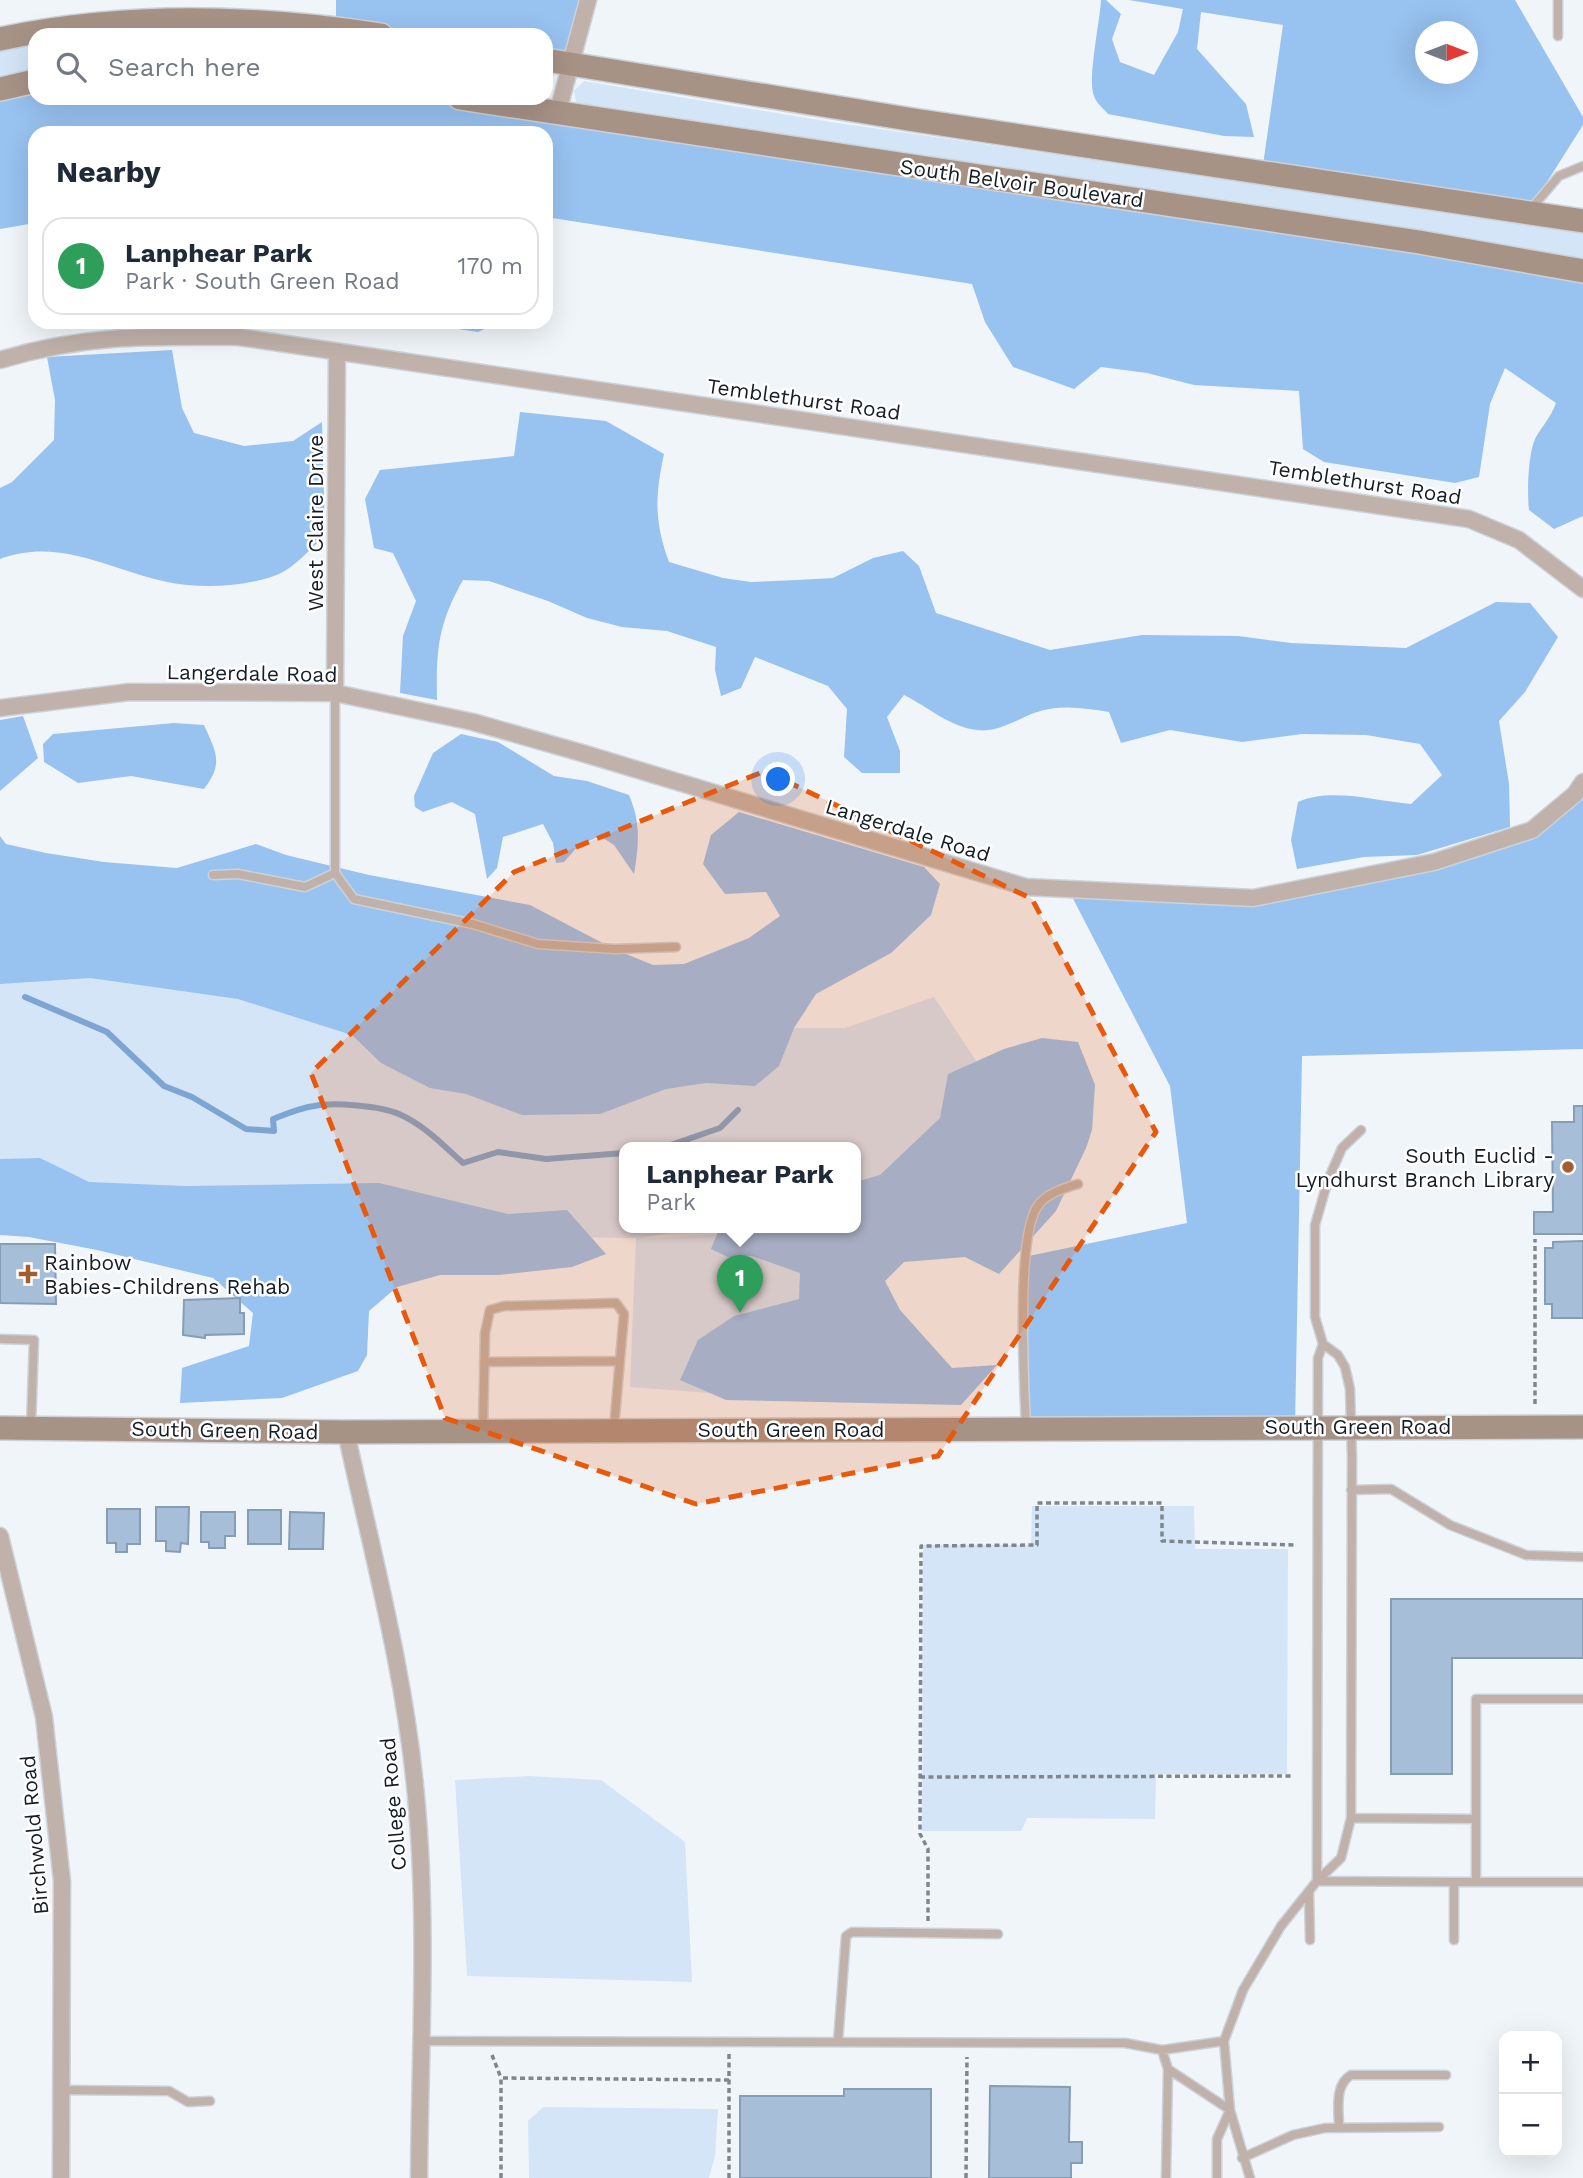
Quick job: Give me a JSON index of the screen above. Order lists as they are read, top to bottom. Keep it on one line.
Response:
{"streets":{"street":["South Belvoir Boulevard","Temblethurst Road","West Claire Drive","Langerdale Road","South Green Road","College Road","Birchwold Road"]},"crossings":[["Temblethurst Road","West Claire Drive"],["West Claire Drive","Langerdale Road"],["South Green Road","College Road"]],"places":{"other":["South Euclid - Lyndhurst Branch Library"],"health":["Rainbow Babies-Childrens Rehab"]},"north":"right","page":{"search":"Search here","heading":"Nearby","list":[{"mark":"1","name":"Lanphear Park","note":"Park · South Green Road","value":"170 m"}],"popup":["Lanphear Park","Park"],"pins":"1","map_buttons":["+","−"]}}
